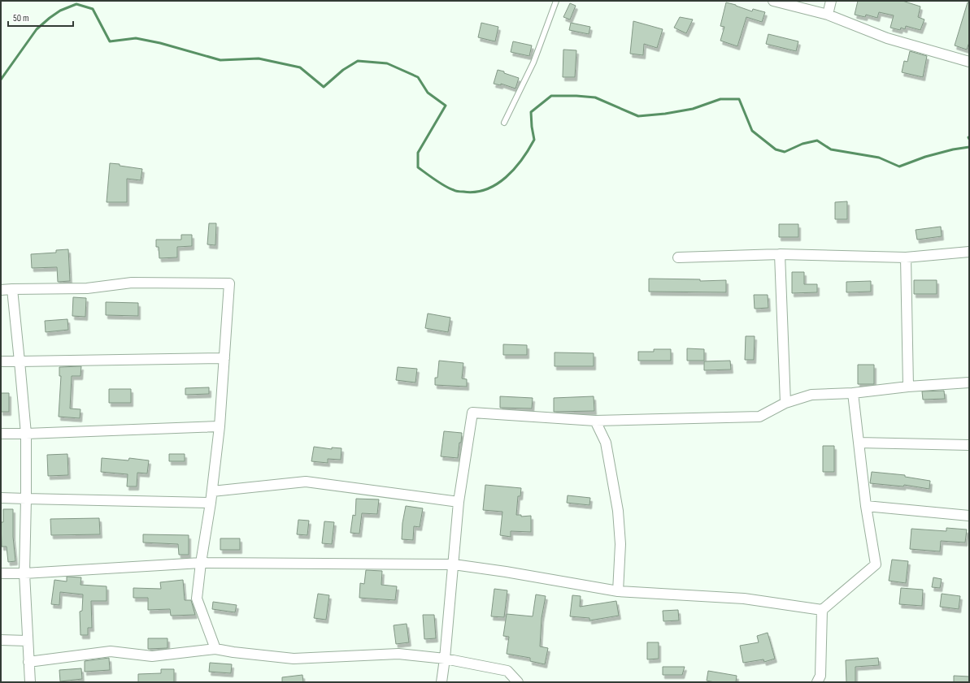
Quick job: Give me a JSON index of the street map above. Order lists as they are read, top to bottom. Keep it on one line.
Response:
{"scale_bar":"50 m"}
